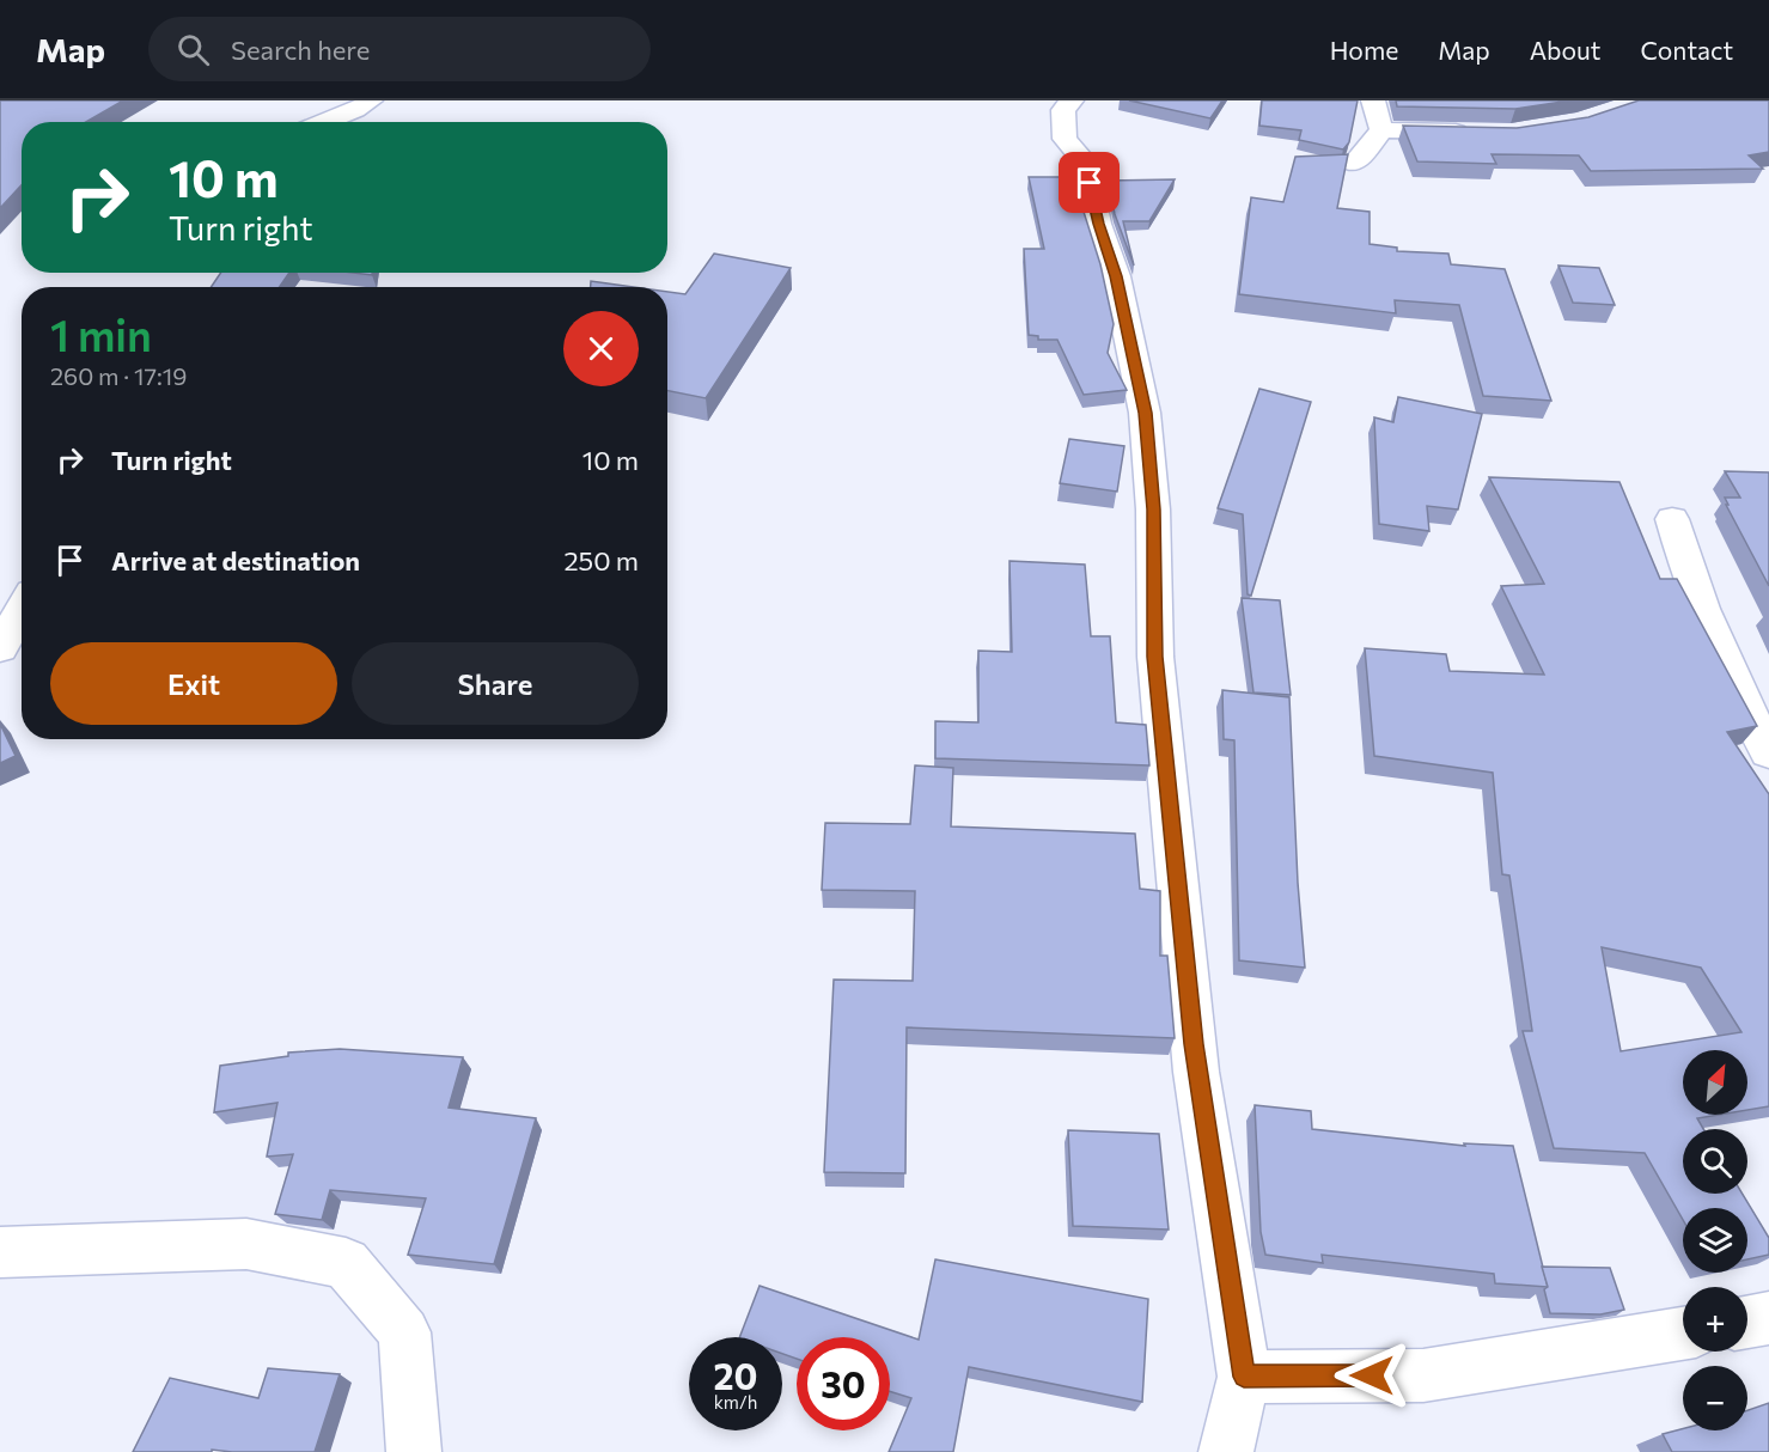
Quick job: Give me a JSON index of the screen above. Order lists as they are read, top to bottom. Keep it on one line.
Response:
{"north":"top right","page":{"header":"Map","search":"Search here","nav":["Home","Map","About","Contact"],"turn":["10 m","Turn right"],"heading":["1 min","260 m · 17:19"],"list":[{"name":"Turn right","value":"10 m"},{"name":"Arrive at destination","value":"250 m"}],"buttons":["Exit","Share"],"map_buttons":["+","−"],"speed":"20 km/h","limit":"30"}}
